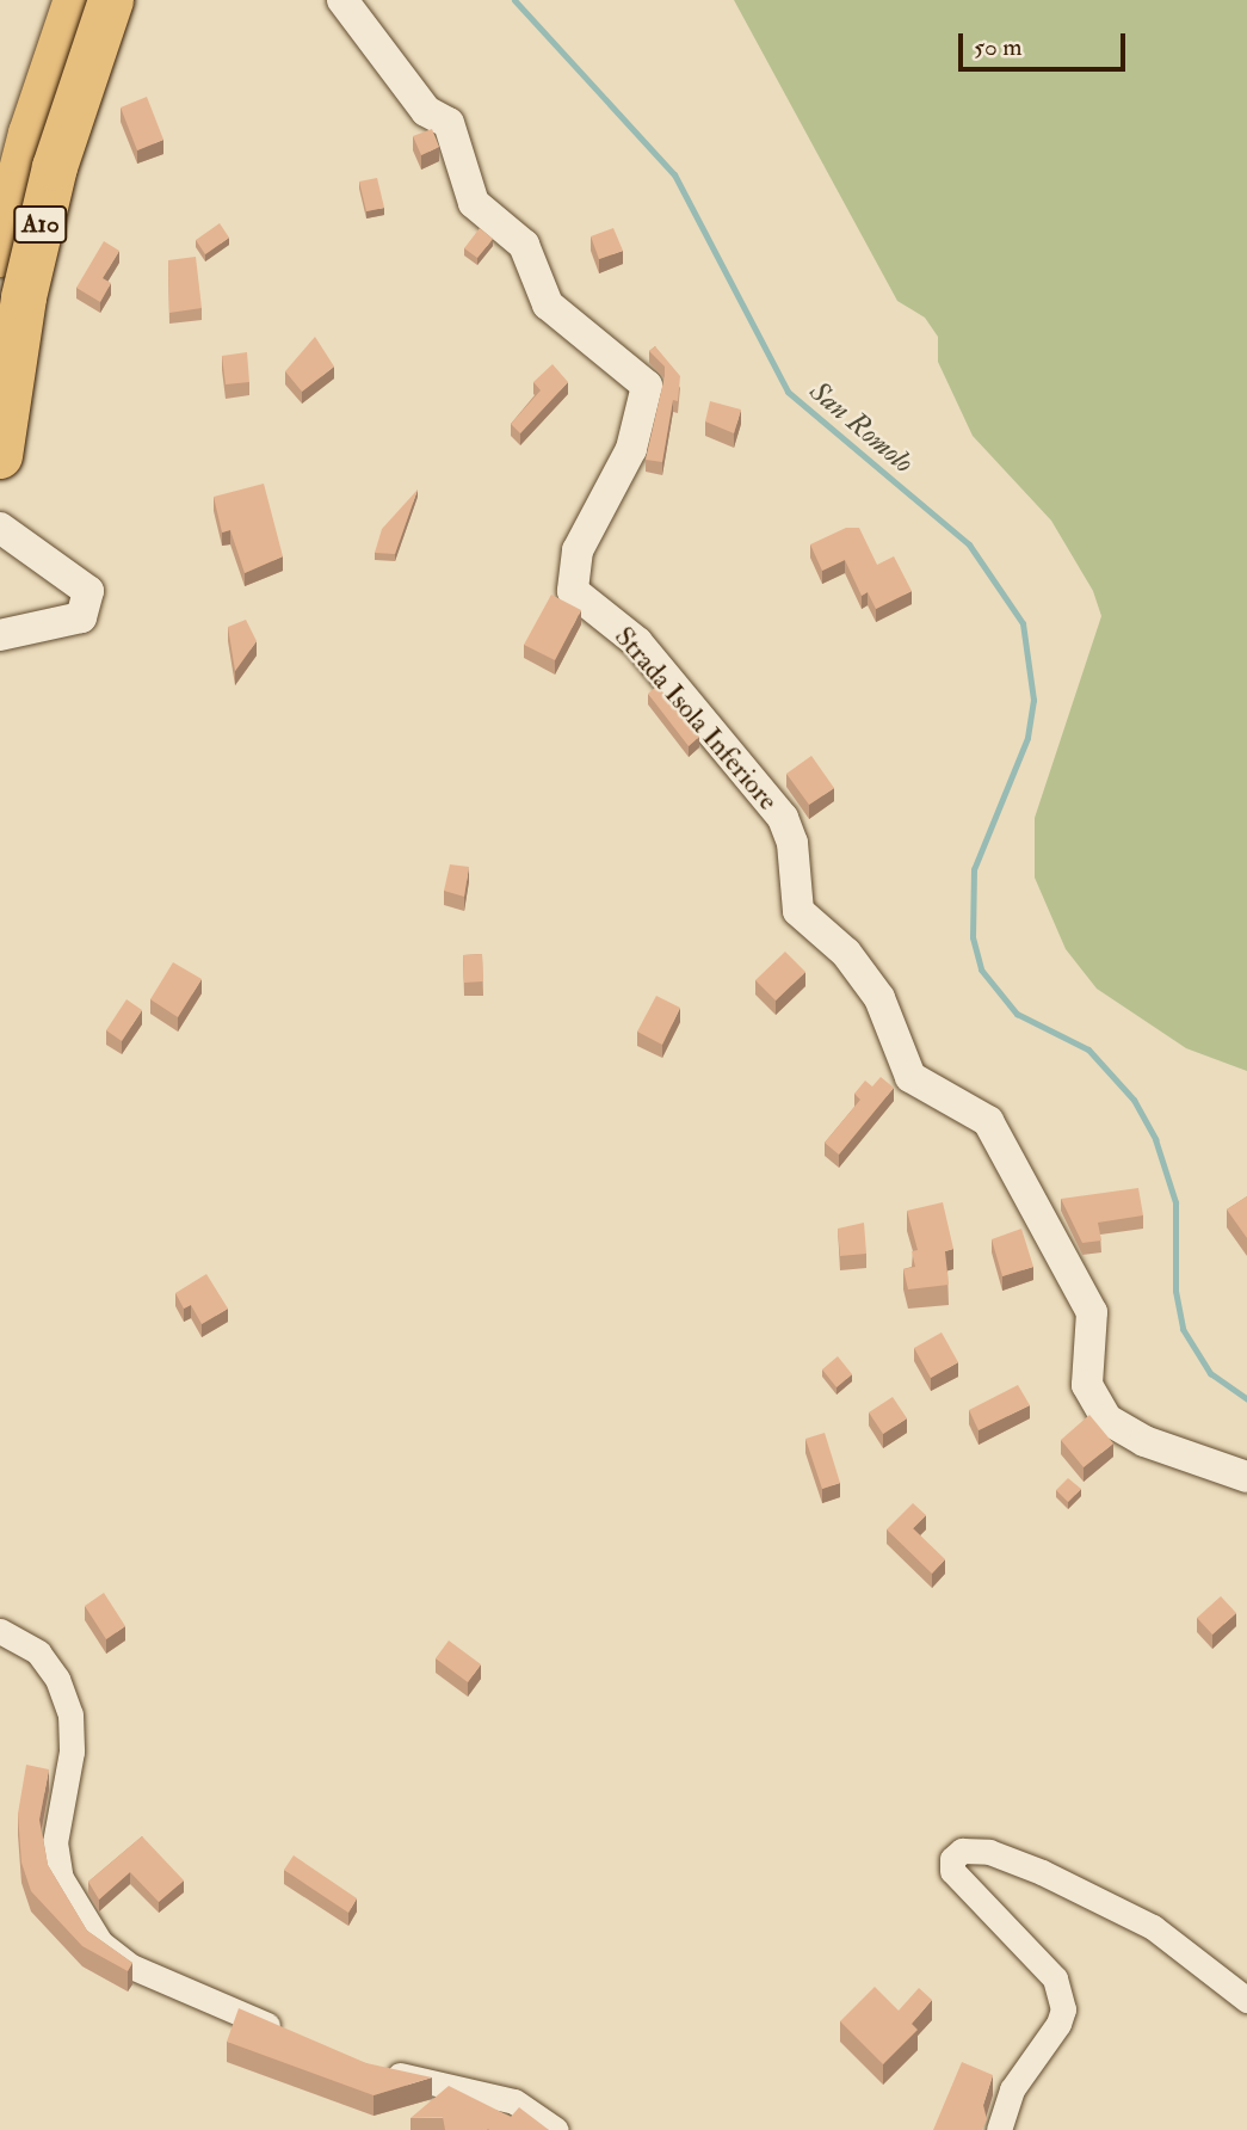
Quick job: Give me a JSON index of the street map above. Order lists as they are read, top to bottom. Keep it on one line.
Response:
{"streets":{"highway":["A10"],"street":["Strada Isola Inferiore"]},"water":["San Romolo"],"scale_bar":"50 m"}
